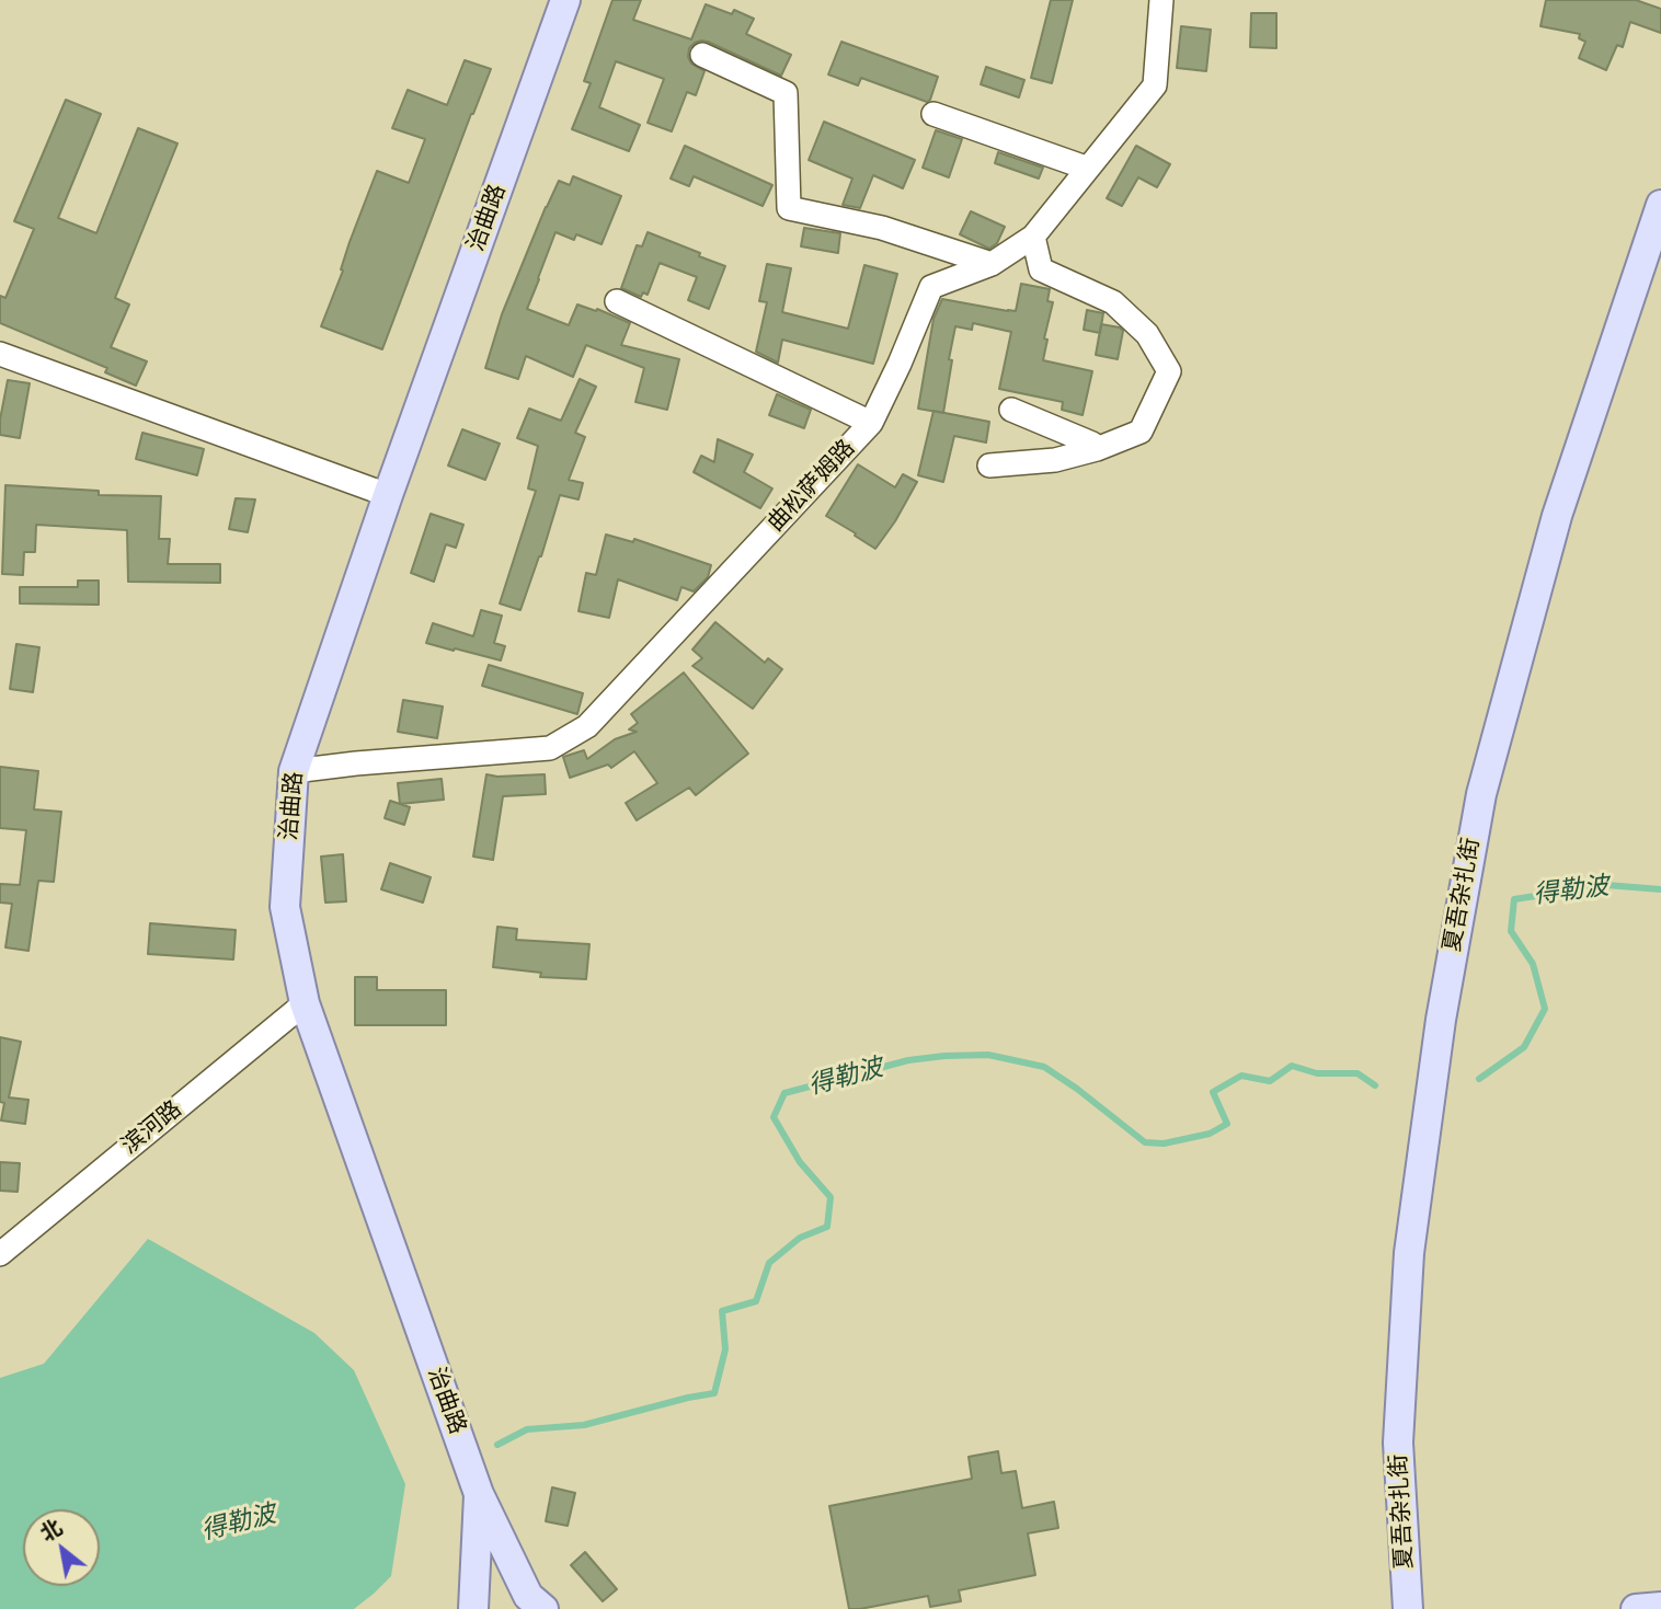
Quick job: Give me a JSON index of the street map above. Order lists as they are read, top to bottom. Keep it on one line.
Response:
{"streets":{"main road":["治曲路","夏吾杂扎街"],"street":["曲松萨姆路","滨河路"]},"crossings":[["治曲路","曲松萨姆路"],["治曲路","滨河路"]],"water":["得勒波"],"north":"top left"}
